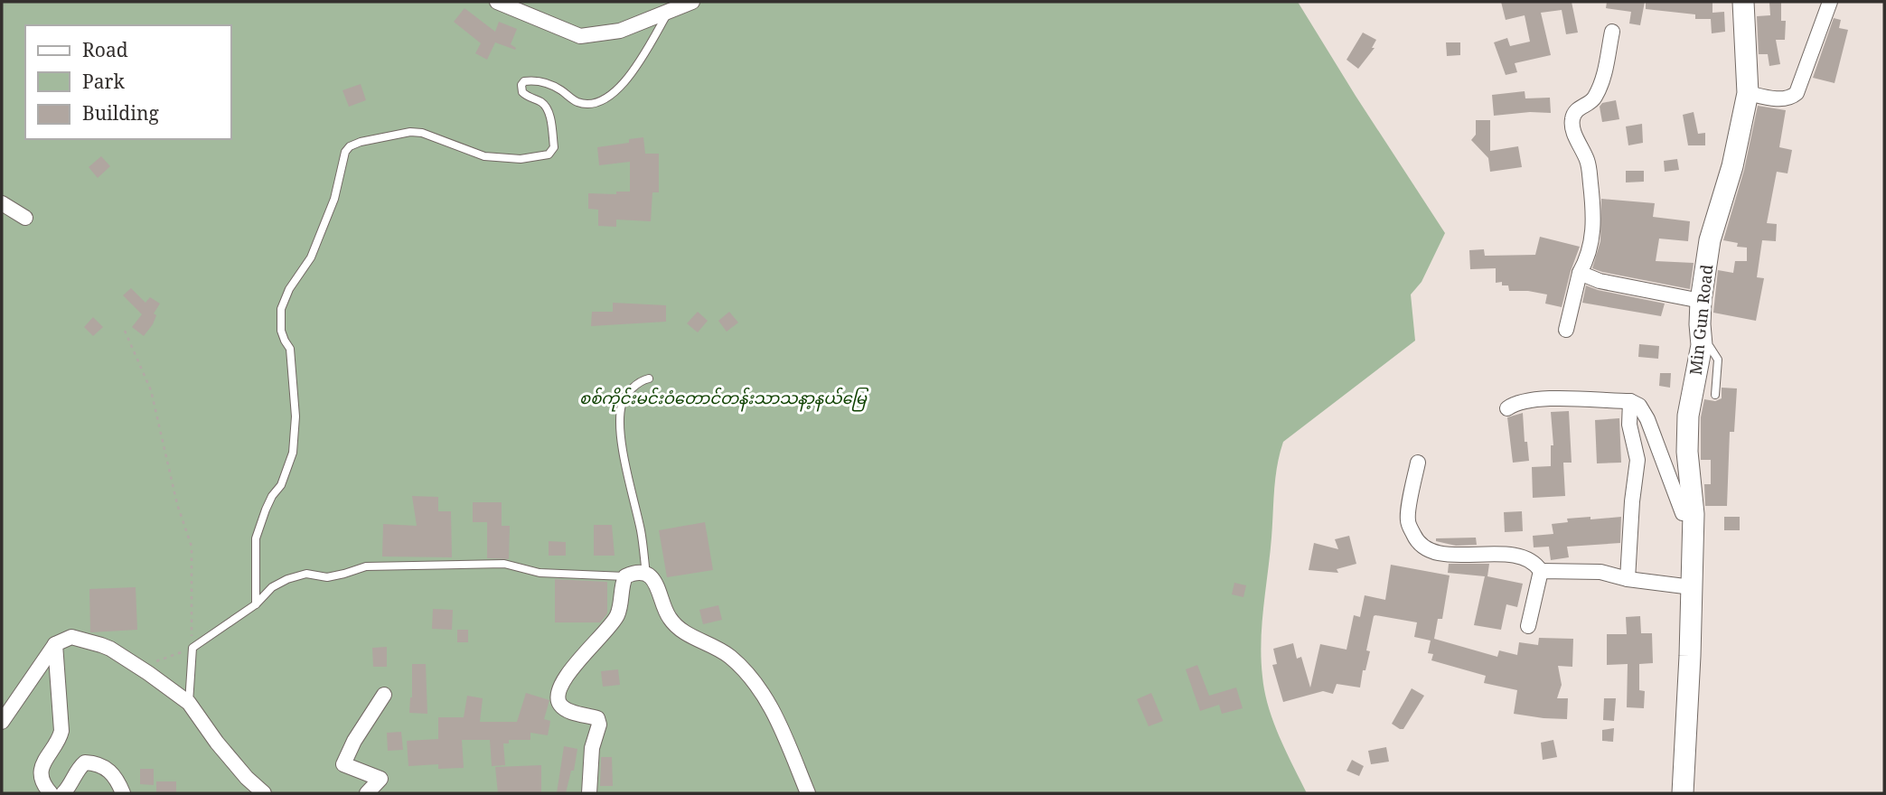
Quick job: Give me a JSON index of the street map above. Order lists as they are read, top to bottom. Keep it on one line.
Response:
{"streets":{"street":["Min Gun Road"]},"parks":["စစ်ကိုင်းမင်းဝံတောင်တန်းသာသနာ့နယ်မြေ"],"legend":["Road","Park","Building"]}
